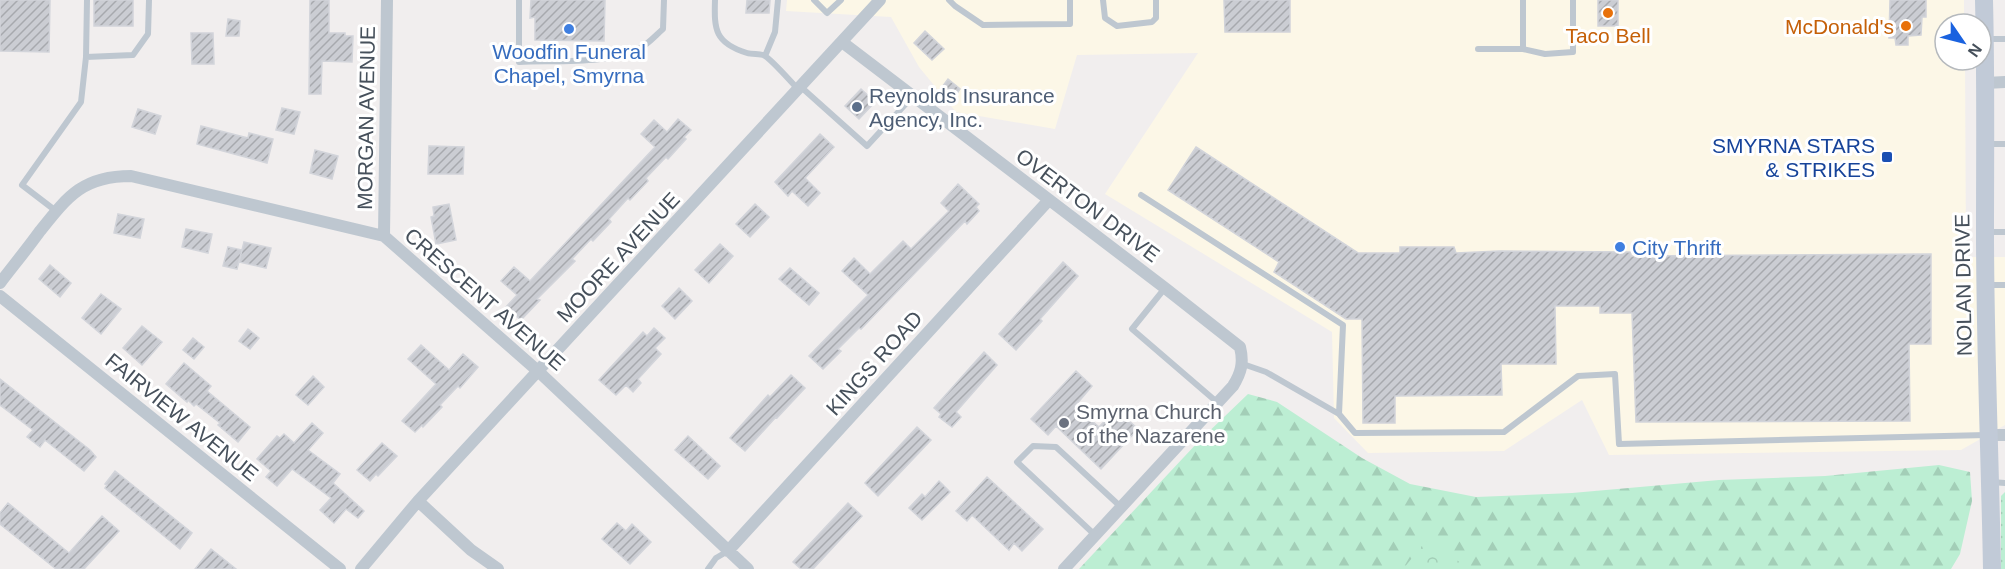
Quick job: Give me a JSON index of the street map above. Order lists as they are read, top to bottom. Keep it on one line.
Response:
{"streets":{"street":["MORGAN AVENUE","OVERTON DRIVE","MOORE AVENUE","NOLAN DRIVE","CRESCENT AVENUE","KINGS ROAD","FAIRVIEW AVENUE"]},"crossings":[["MORGAN AVENUE","CRESCENT AVENUE"],["OVERTON DRIVE","MOORE AVENUE"],["OVERTON DRIVE","KINGS ROAD"],["MOORE AVENUE","CRESCENT AVENUE"],["CRESCENT AVENUE","KINGS ROAD"]],"places":{"other":["Taco Bell","McDonald's","Woodfin Funeral Chapel, Smyrna","Reynolds Insurance Agency, Inc.","City Thrift","Smyrna Church of the Nazarene"],"transit":["SMYRNA STARS & STRIKES"]},"north":"bottom right"}
